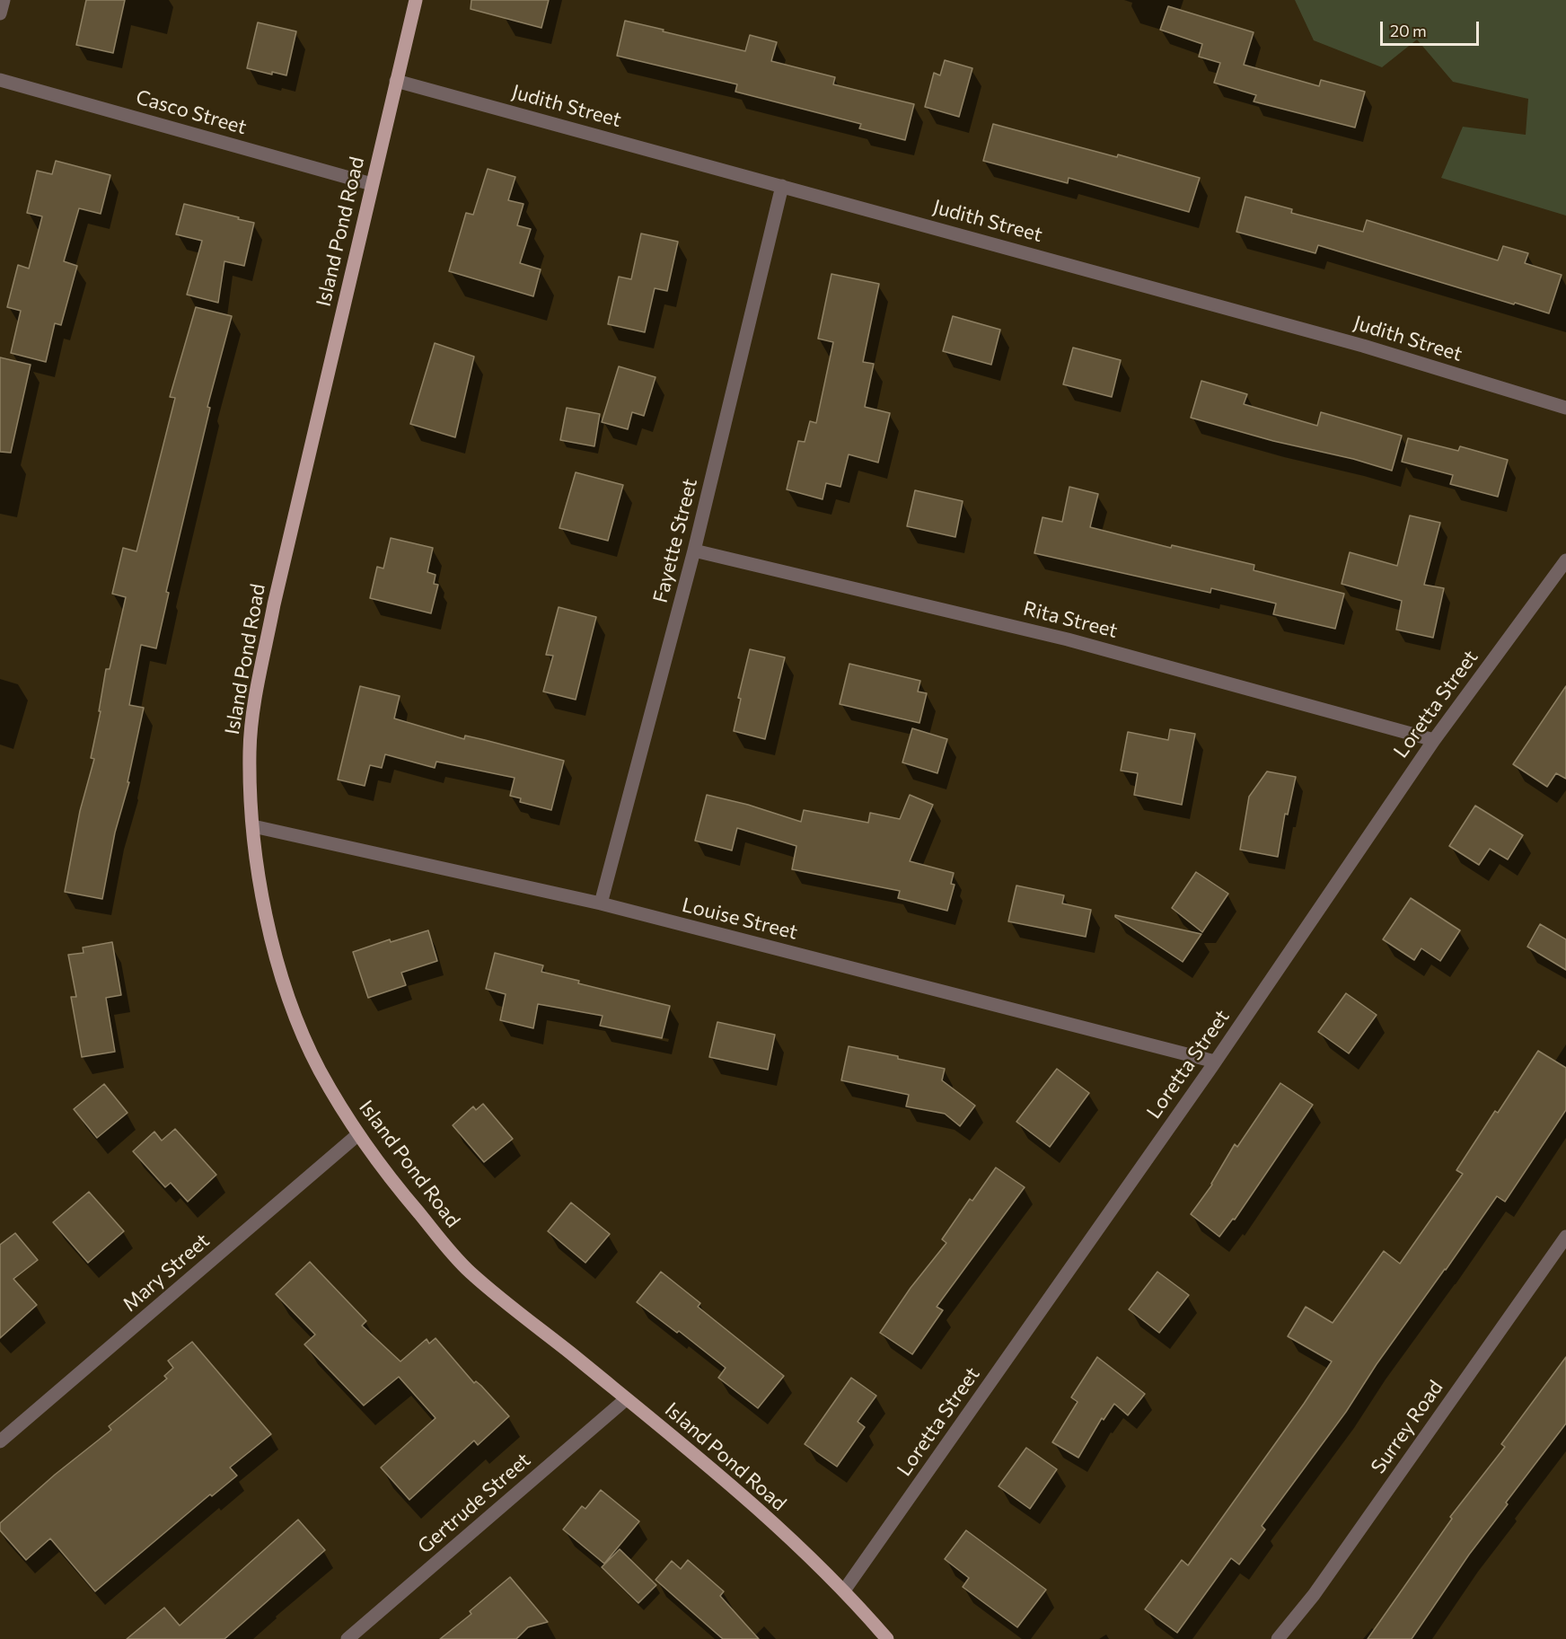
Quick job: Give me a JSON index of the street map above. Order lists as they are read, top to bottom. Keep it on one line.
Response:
{"streets":{"main road":["Island Pond Road"],"street":["Judith Street","Casco Street","Fayette Street","Rita Street","Loretta Street","Louise Street","Mary Street","Surrey Road","Gertrude Street"]},"crossings":[["Judith Street","Island Pond Road"],["Judith Street","Fayette Street"],["Casco Street","Island Pond Road"],["Island Pond Road","Loretta Street"],["Island Pond Road","Louise Street"],["Island Pond Road","Mary Street"],["Island Pond Road","Gertrude Street"],["Fayette Street","Rita Street"],["Fayette Street","Louise Street"],["Rita Street","Loretta Street"],["Loretta Street","Louise Street"]],"scale_bar":"20 m"}
